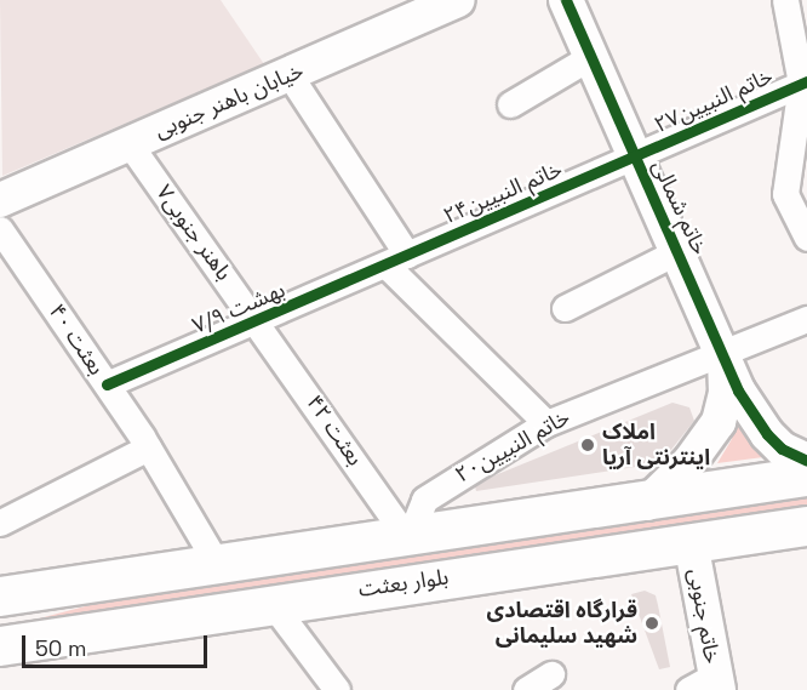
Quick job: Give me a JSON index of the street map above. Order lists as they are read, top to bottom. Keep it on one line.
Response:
{"streets":{"main road":["بلوار بعثت"],"street":["خیابان باهنر جنوبی","خاتم النبیین۲۷","خاتم النبیین۲۴","خاتم شمالی","باهنر جنوبی۷","بهشت ۷/۹","بعثت ۴۰","بعثت ۴۲","خاتم النبیین۲۰","خاتم جنوبی"]},"crossings":[["خیابان باهنر جنوبی","باهنر جنوبی۷"],["خاتم النبیین۲۷","خاتم النبیین۲۴"],["خاتم النبیین۲۷","خاتم شمالی"],["خاتم النبیین۲۴","خاتم شمالی"],["خاتم النبیین۲۴","بهشت ۷/۹"],["خاتم شمالی","خاتم النبیین۲۰"],["باهنر جنوبی۷","بهشت ۷/۹"],["باهنر جنوبی۷","بعثت ۴۲"],["بهشت ۷/۹","بعثت ۴۰"],["بهشت ۷/۹","بعثت ۴۲"],["بعثت ۴۰","بلوار بعثت"],["بعثت ۴۲","خاتم النبیین۲۰"],["بعثت ۴۲","بلوار بعثت"],["خاتم النبیین۲۰","بلوار بعثت"],["بلوار بعثت","خاتم جنوبی"]],"places":["املاک اینترنتی آریا","قرارگاه اقتصادی شهید سلیمانی"],"scale_bar":"50 m"}
